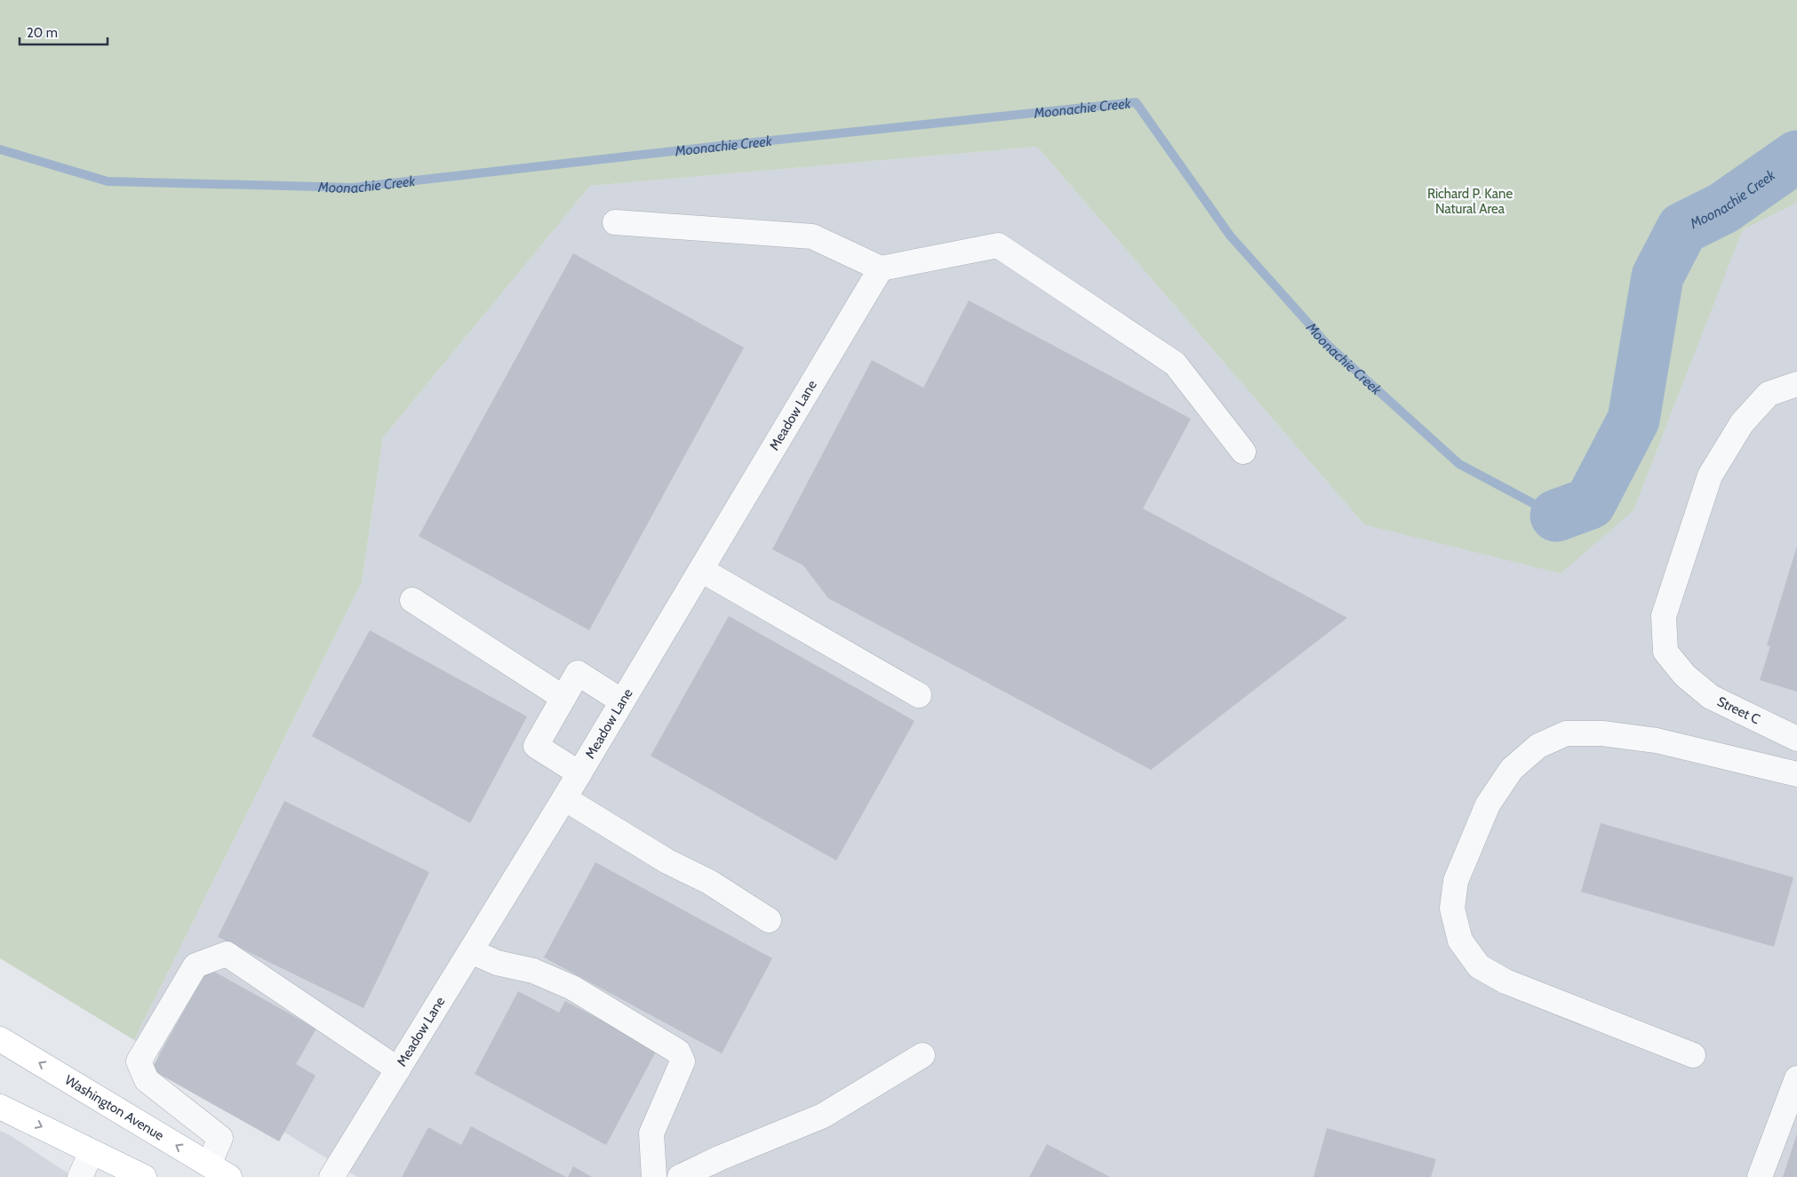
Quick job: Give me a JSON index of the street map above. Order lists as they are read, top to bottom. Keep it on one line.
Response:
{"streets":{"main road":["Washington Avenue"],"street":["Meadow Lane","Street C"]},"water":["Moonachie Creek"],"parks":["Richard P. Kane Natural Area"],"scale_bar":"20 m"}
